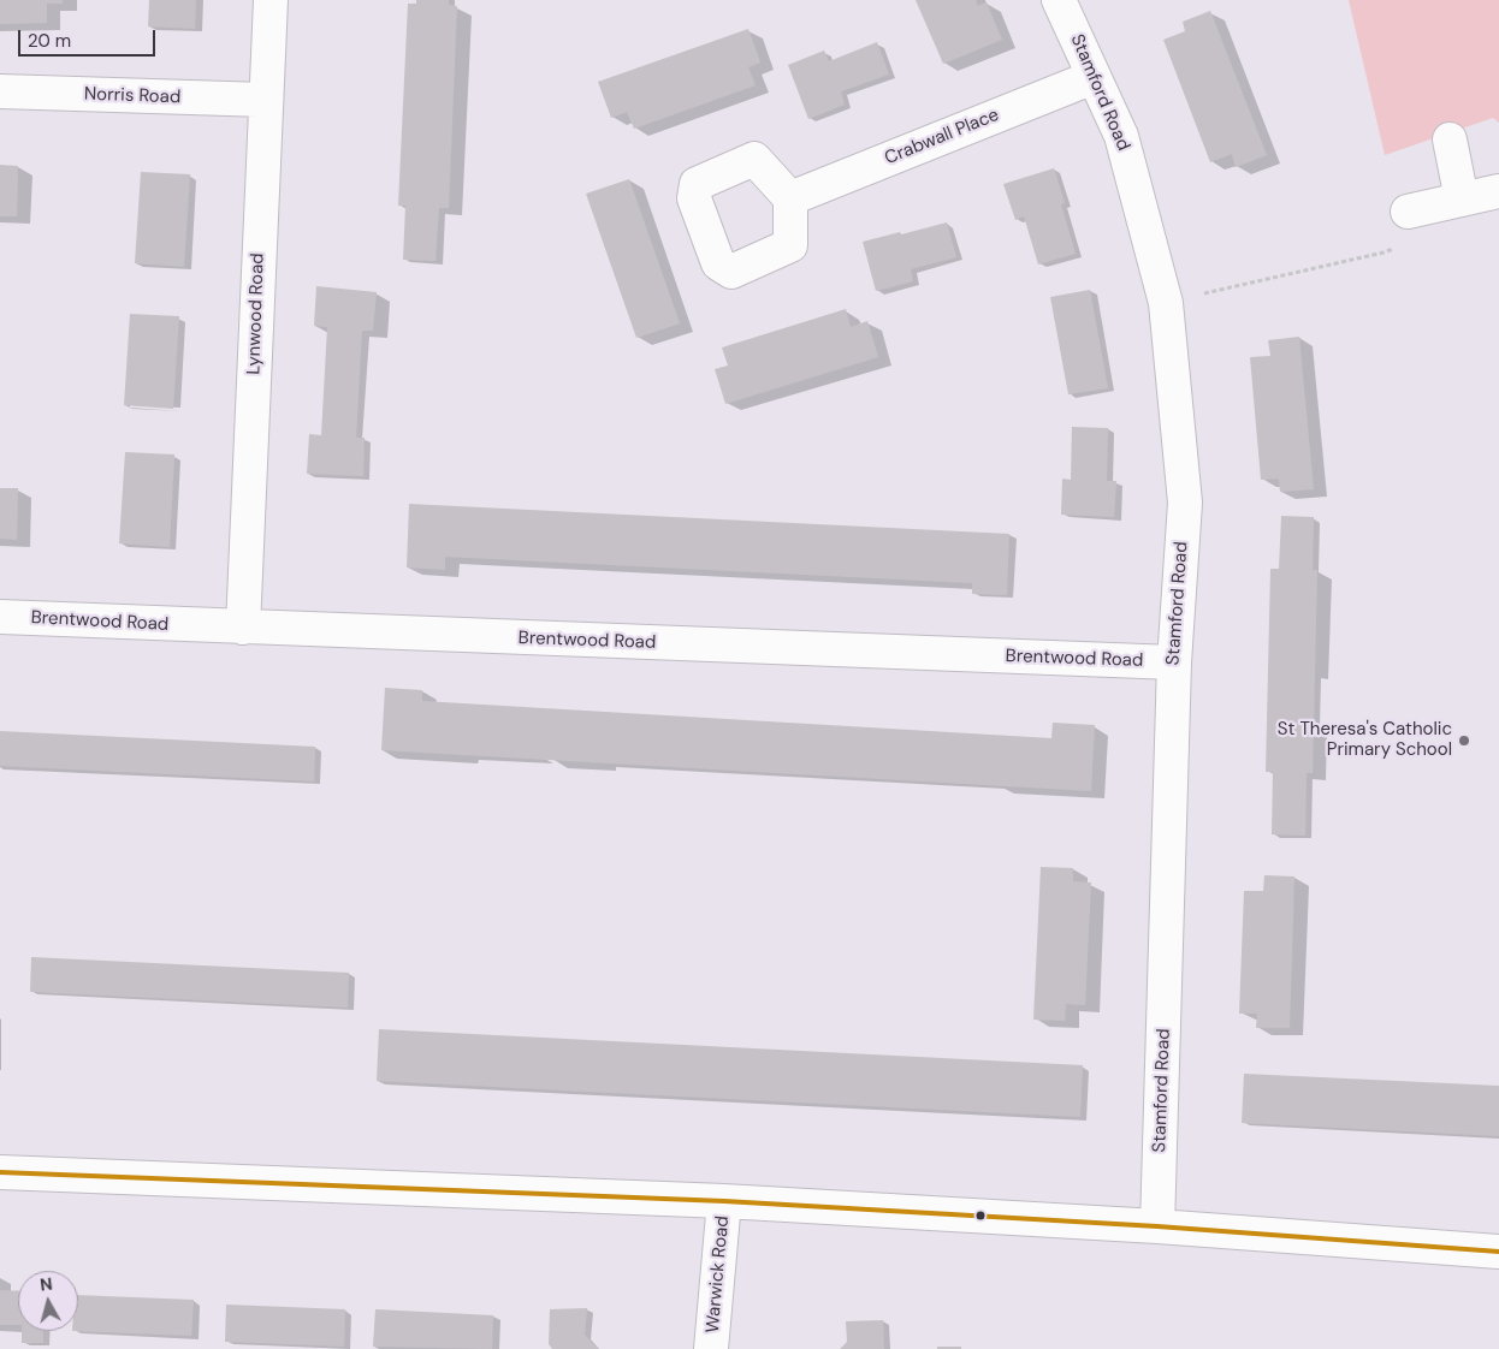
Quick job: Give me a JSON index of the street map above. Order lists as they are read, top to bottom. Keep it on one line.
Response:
{"streets":{"street":["Stamford Road","Norris Road","Crabwall Place","Lynwood Road","Brentwood Road","Warwick Road"]},"crossings":[["Stamford Road","Crabwall Place"],["Stamford Road","Brentwood Road"],["Norris Road","Lynwood Road"],["Lynwood Road","Brentwood Road"]],"places":["St Theresa's Catholic Primary School"],"scale_bar":"20 m","north":"top"}
